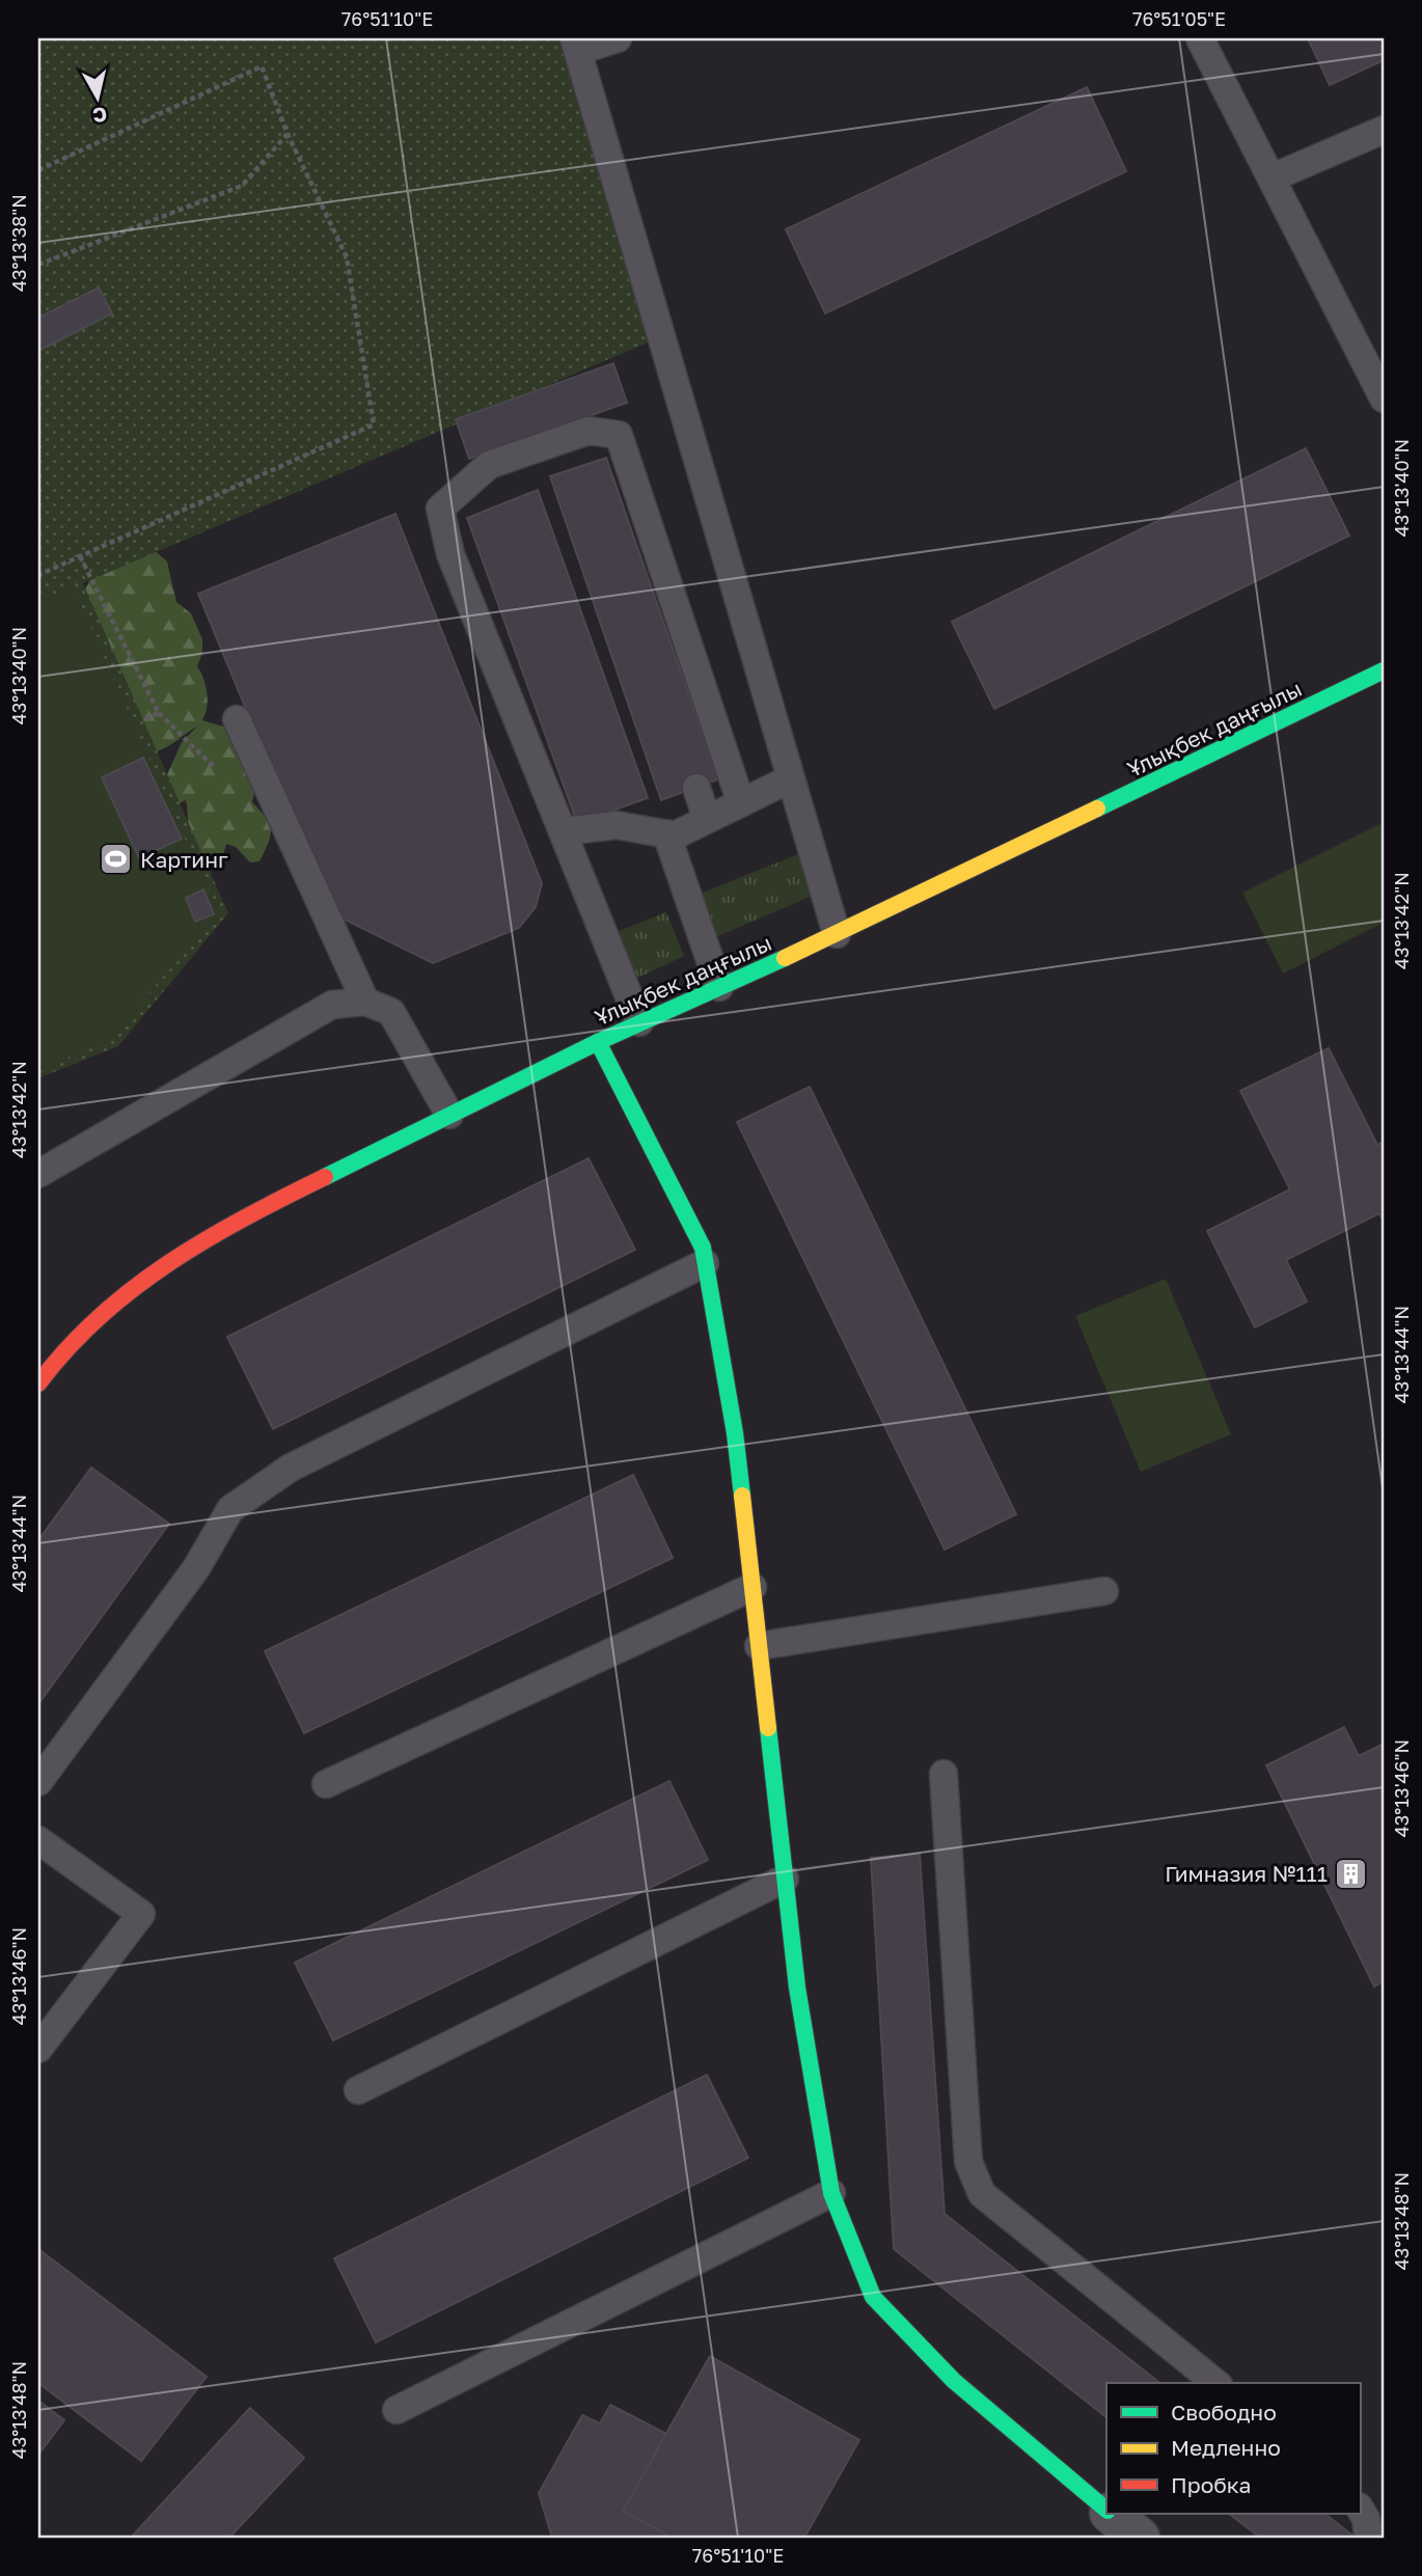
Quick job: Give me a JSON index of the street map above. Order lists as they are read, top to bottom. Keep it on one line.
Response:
{"streets":{"street":["Ұлықбек даңғылы"]},"places":{"sports":["Картинг"],"building":["Гимназия №111"]},"legend":["Свободно","Медленно","Пробка"],"north":"bottom","coordinates":["76°51'10\"E","76°51'05\"E","43°13'38\"N","43°13'40\"N","43°13'42\"N","43°13'44\"N","43°13'46\"N","43°13'48\"N"]}
